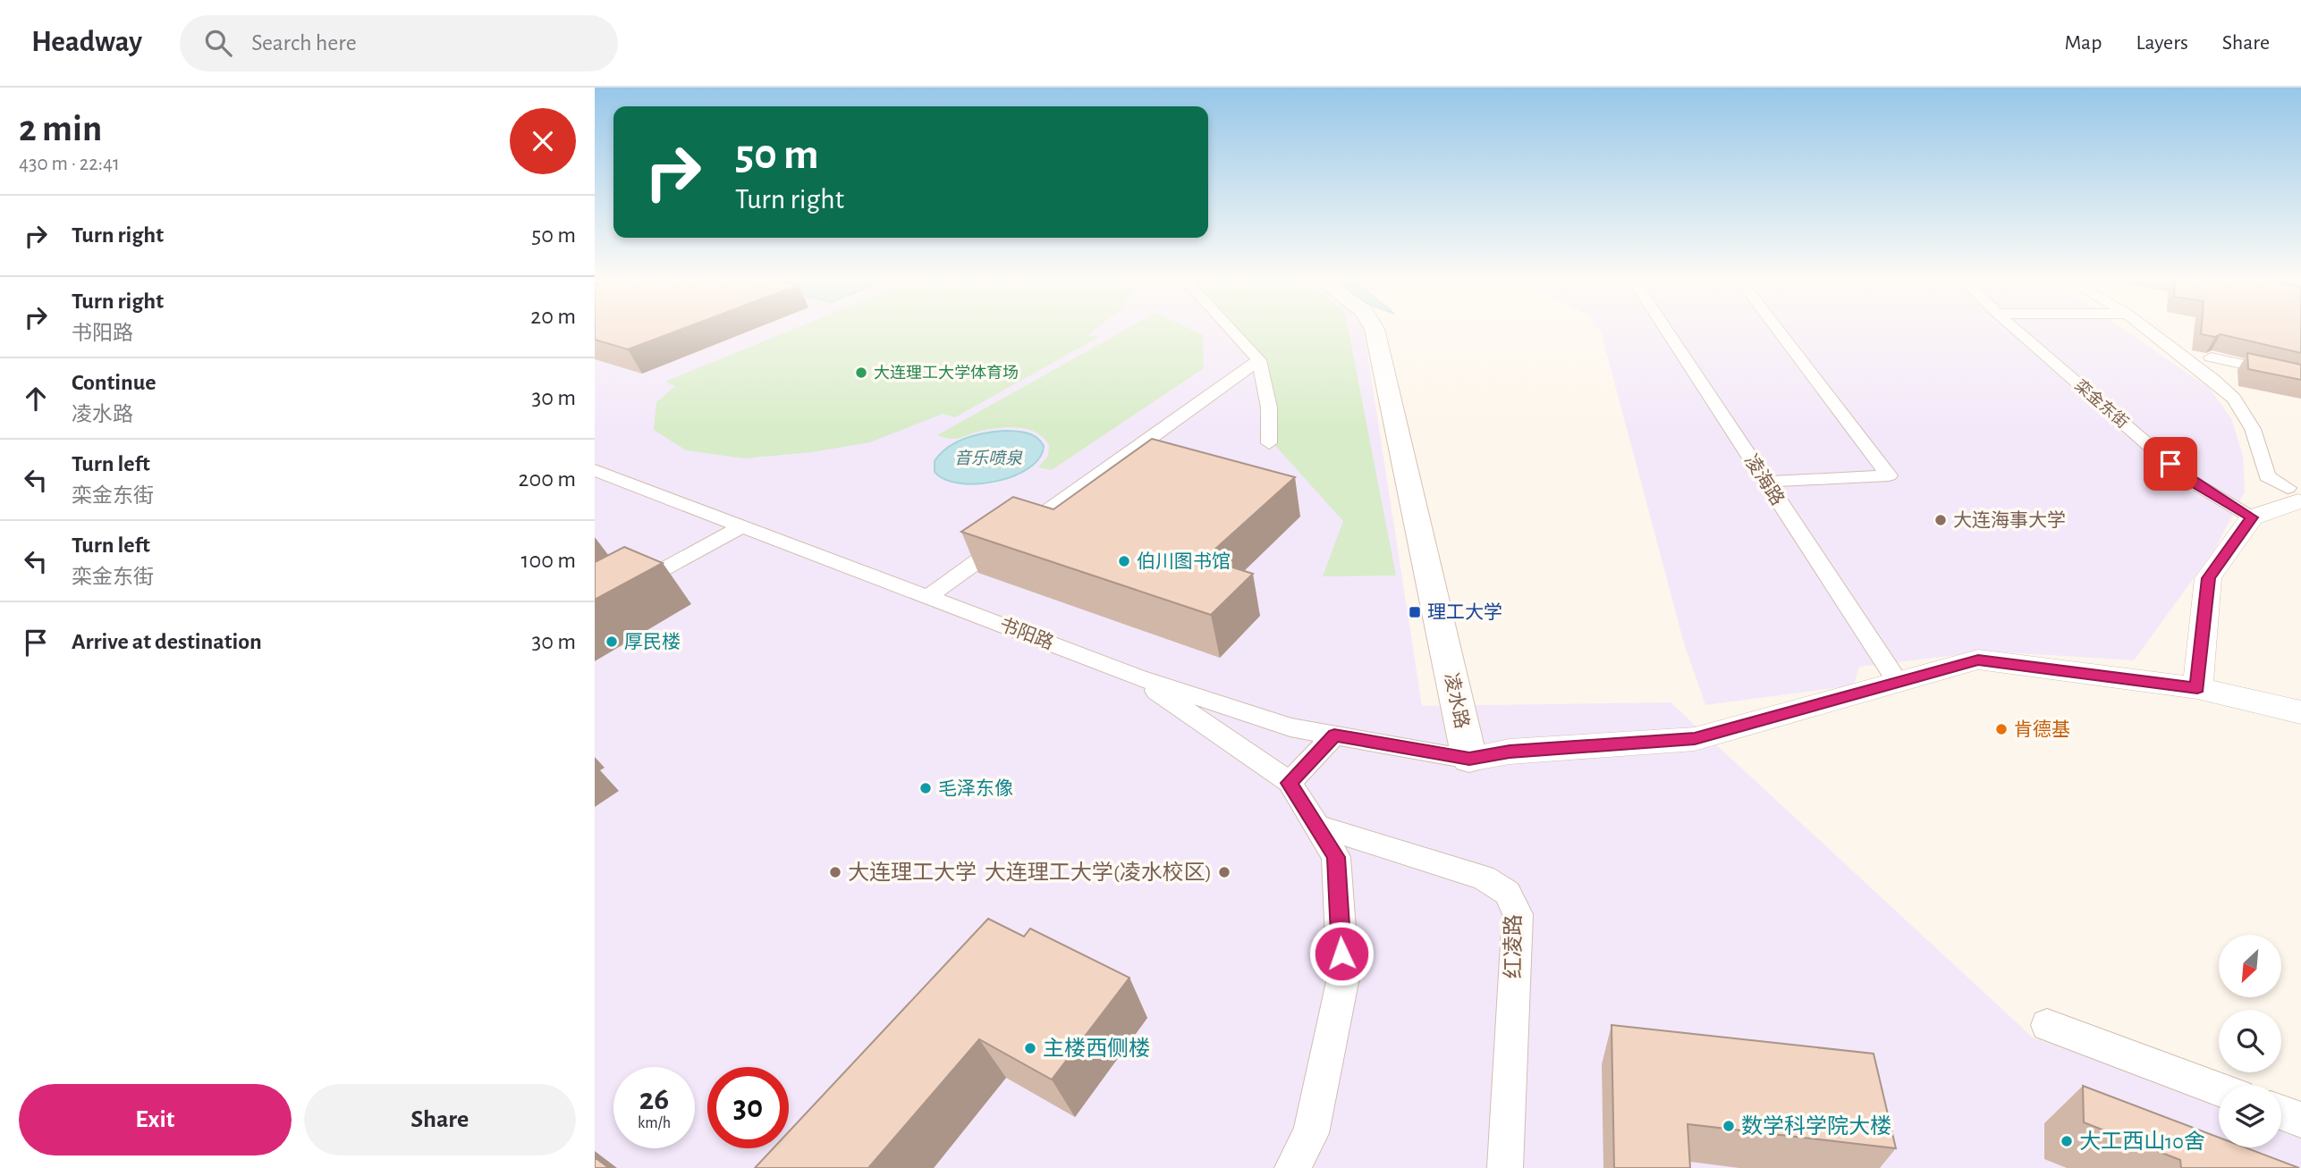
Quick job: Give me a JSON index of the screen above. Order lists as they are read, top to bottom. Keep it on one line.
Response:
{"streets":{"main road":["凌水路"],"street":["栾金东街","凌海路","书阳路","红凌路"]},"crossings":[["书阳路","凌水路"]],"water":["音乐喷泉"],"places":{"other":["大连理工大学体育场","大连海事大学","伯川图书馆","厚民楼","肯德基","毛泽东像","大连理工大学","大连理工大学(凌水校区)","主楼西侧楼","数学科学院大楼","大工西山10舍"],"transit":["理工大学"]},"north":"bottom left","page":{"header":"Headway","search":"Search here","nav":["Map","Layers","Share"],"heading":["2 min","430 m · 22:41"],"turn":["50 m","Turn right"],"list":[{"name":"Turn right","value":"50 m"},{"name":"Turn right","note":"书阳路","value":"20 m"},{"name":"Continue","note":"凌水路","value":"30 m"},{"name":"Turn left","note":"栾金东街","value":"200 m"},{"name":"Turn left","note":"栾金东街","value":"100 m"},{"name":"Arrive at destination","value":"30 m"}],"speed":"26 km/h","limit":"30","buttons":["Exit","Share"]}}
